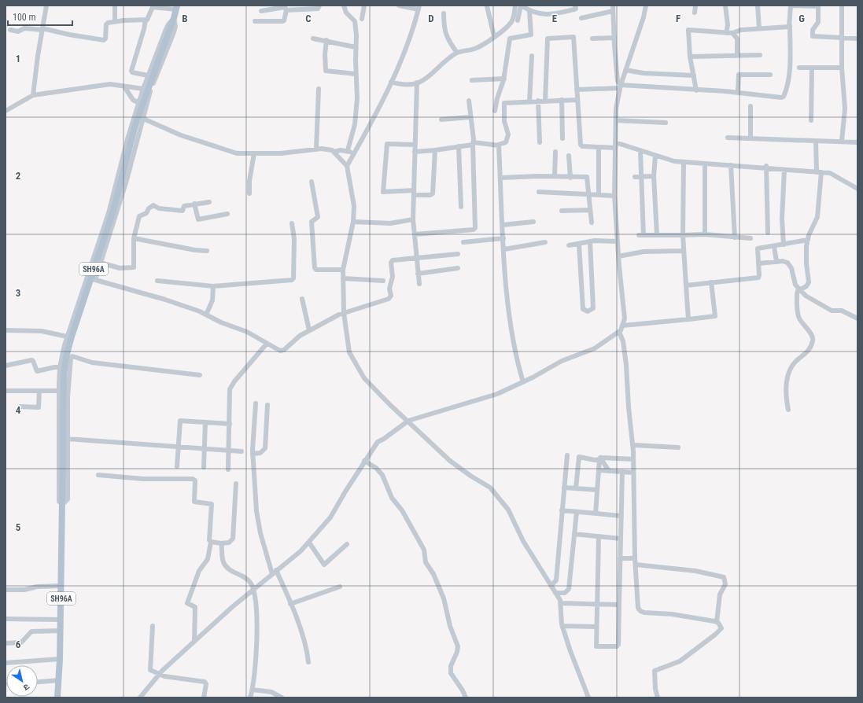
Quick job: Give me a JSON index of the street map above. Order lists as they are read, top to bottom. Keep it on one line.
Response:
{"streets":{"main road":["SH96A"]},"scale_bar":"100 m","north":"bottom right","grid":{"columns":["B","C","D","E","F","G"],"rows":["1","2","3","4","5","6"]}}
